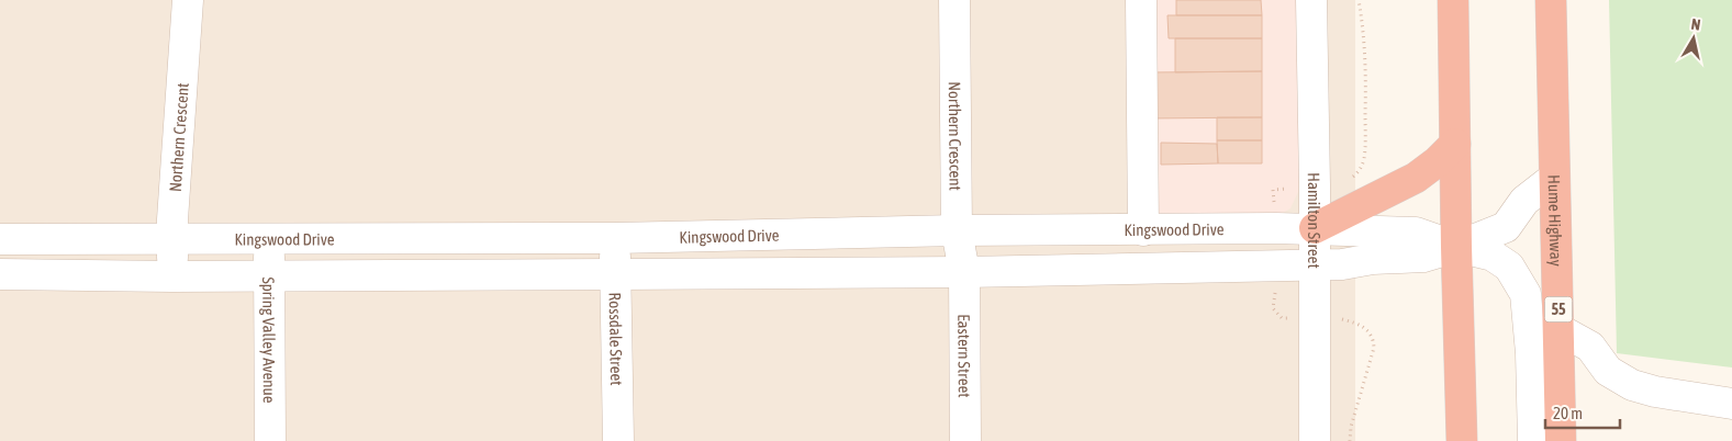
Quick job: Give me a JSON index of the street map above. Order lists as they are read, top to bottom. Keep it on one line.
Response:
{"streets":{"highway":["Hume Highway","55"],"street":["Northern Crescent","Hamilton Street","Kingswood Drive","Spring Valley Avenue","Rossdale Street","Eastern Street"]},"crossings":[["Northern Crescent","Kingswood Drive"],["Northern Crescent","Eastern Street"],["Hamilton Street","Kingswood Drive"],["Kingswood Drive","Spring Valley Avenue"],["Kingswood Drive","Rossdale Street"]],"scale_bar":"20 m","north":"top"}
